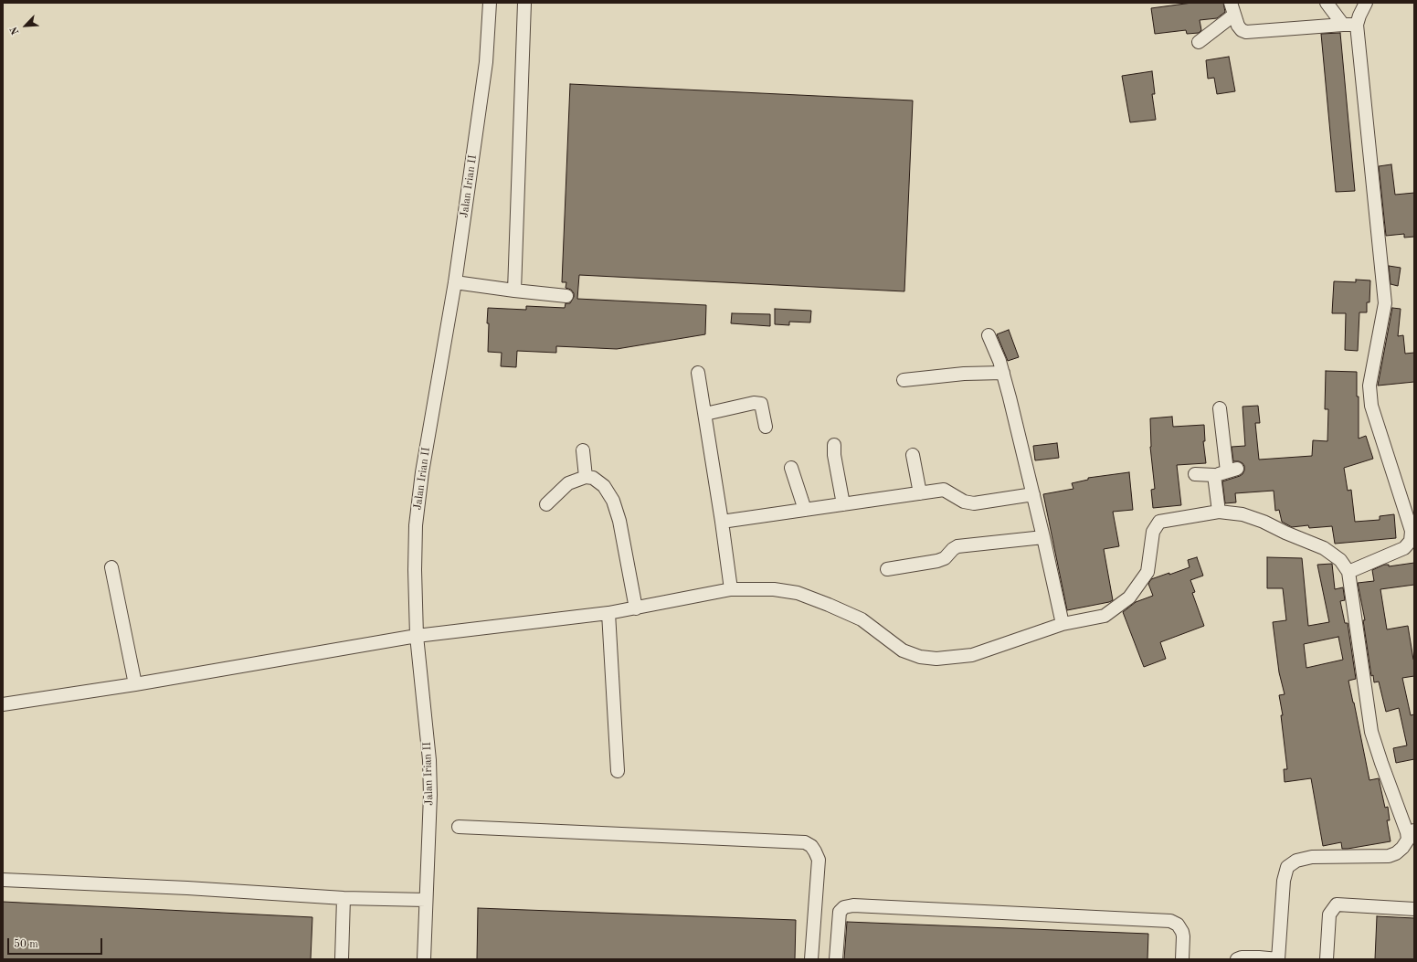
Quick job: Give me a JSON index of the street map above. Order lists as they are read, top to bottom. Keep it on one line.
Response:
{"streets":{"street":["Jalan Irian II"]},"scale_bar":"50 m","north":"bottom left"}
